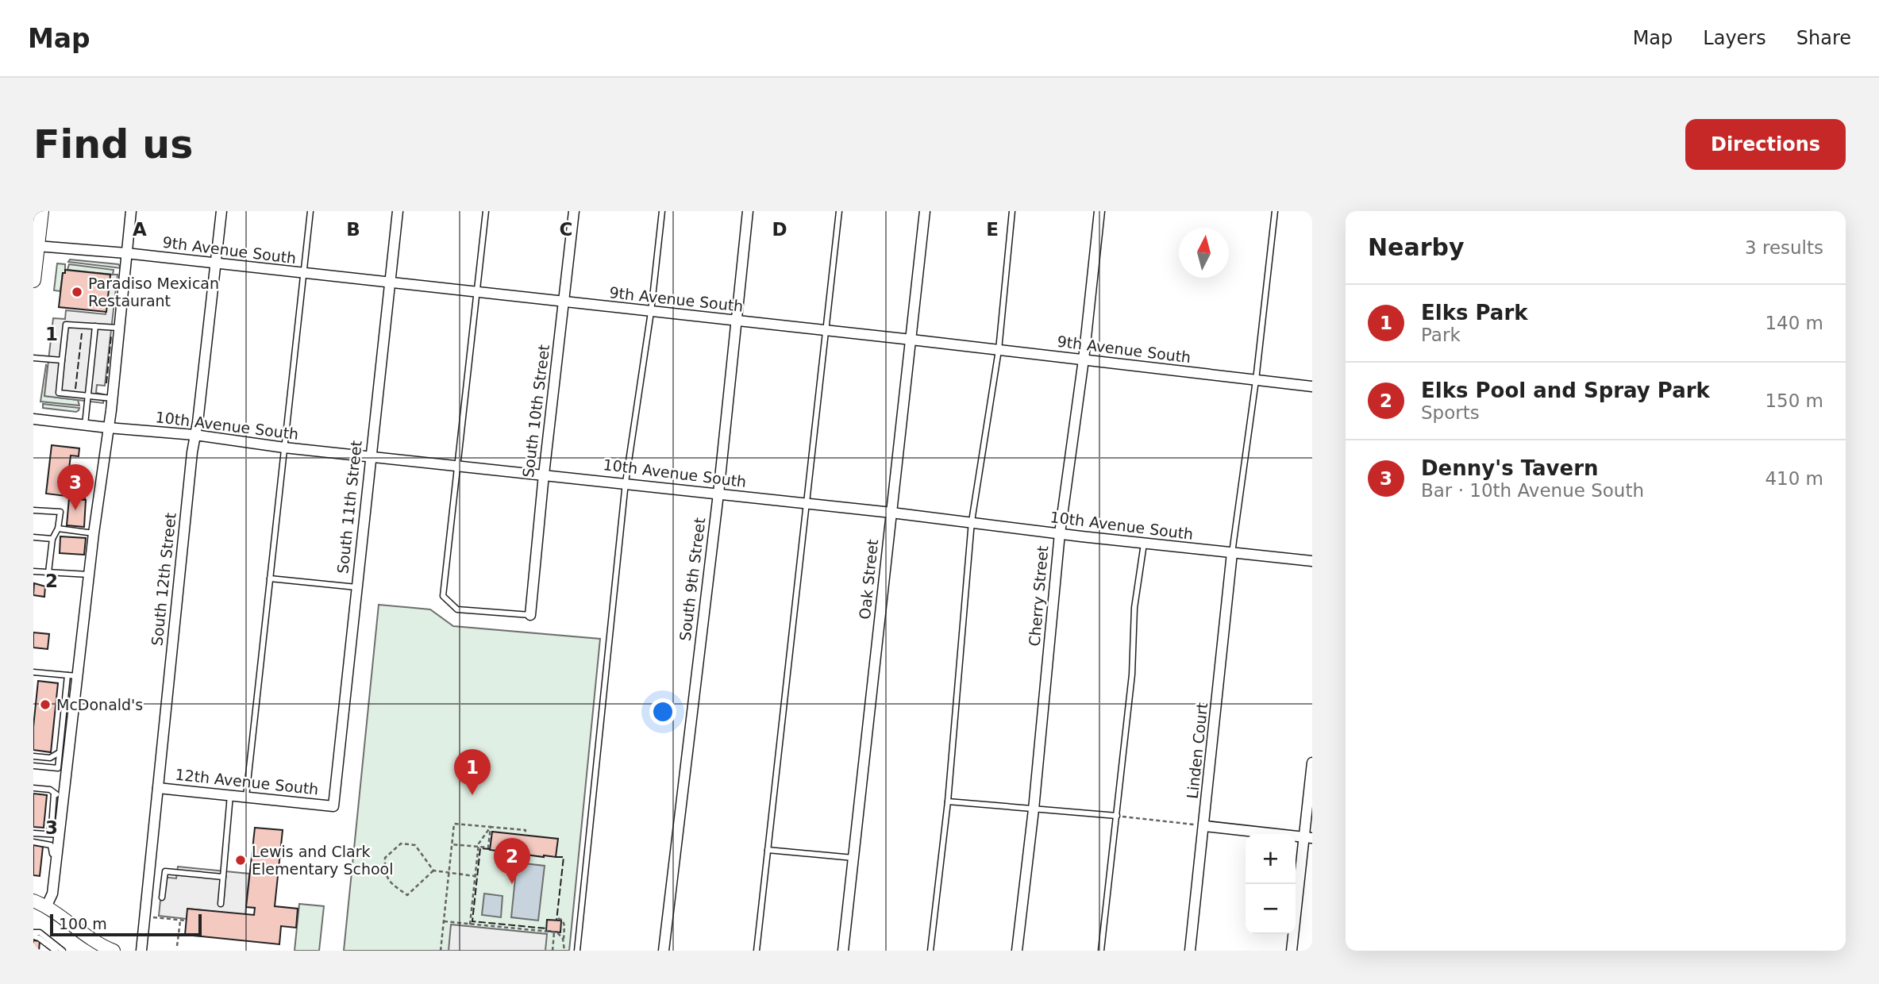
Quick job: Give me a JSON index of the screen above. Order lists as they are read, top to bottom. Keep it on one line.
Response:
{"streets":{"street":["9th Avenue South","South 10th Street","10th Avenue South","South 11th Street","South 12th Street","South 9th Street","Oak Street","Cherry Street","Linden Court","12th Avenue South"]},"crossings":[["9th Avenue South","South 10th Street"],["9th Avenue South","South 11th Street"],["9th Avenue South","South 12th Street"],["9th Avenue South","South 9th Street"],["9th Avenue South","Oak Street"],["9th Avenue South","Cherry Street"],["South 10th Street","10th Avenue South"],["10th Avenue South","South 11th Street"],["10th Avenue South","South 12th Street"],["10th Avenue South","South 9th Street"],["10th Avenue South","Oak Street"],["10th Avenue South","Cherry Street"],["10th Avenue South","Linden Court"],["South 11th Street","12th Avenue South"],["South 12th Street","12th Avenue South"]],"places":["Paradiso Mexican Restaurant","McDonald's","Lewis and Clark Elementary School"],"scale_bar":"100 m","north":"top","page":{"header":"Map","nav":["Map","Layers","Share"],"buttons":"Directions","title":"Find us","heading":["Nearby","3 results"],"list":[{"mark":"1","name":"Elks Park","note":"Park","value":"140 m"},{"mark":"2","name":"Elks Pool and Spray Park","note":"Sports","value":"150 m"},{"mark":"3","name":"Denny's Tavern","note":"Bar · 10th Avenue South","value":"410 m"}],"pins":["3","1","2"],"map_buttons":["+","−"],"scale":"100 m"},"grid":{"columns":["A","B","C","D","E"],"rows":["1","2","3"]}}
